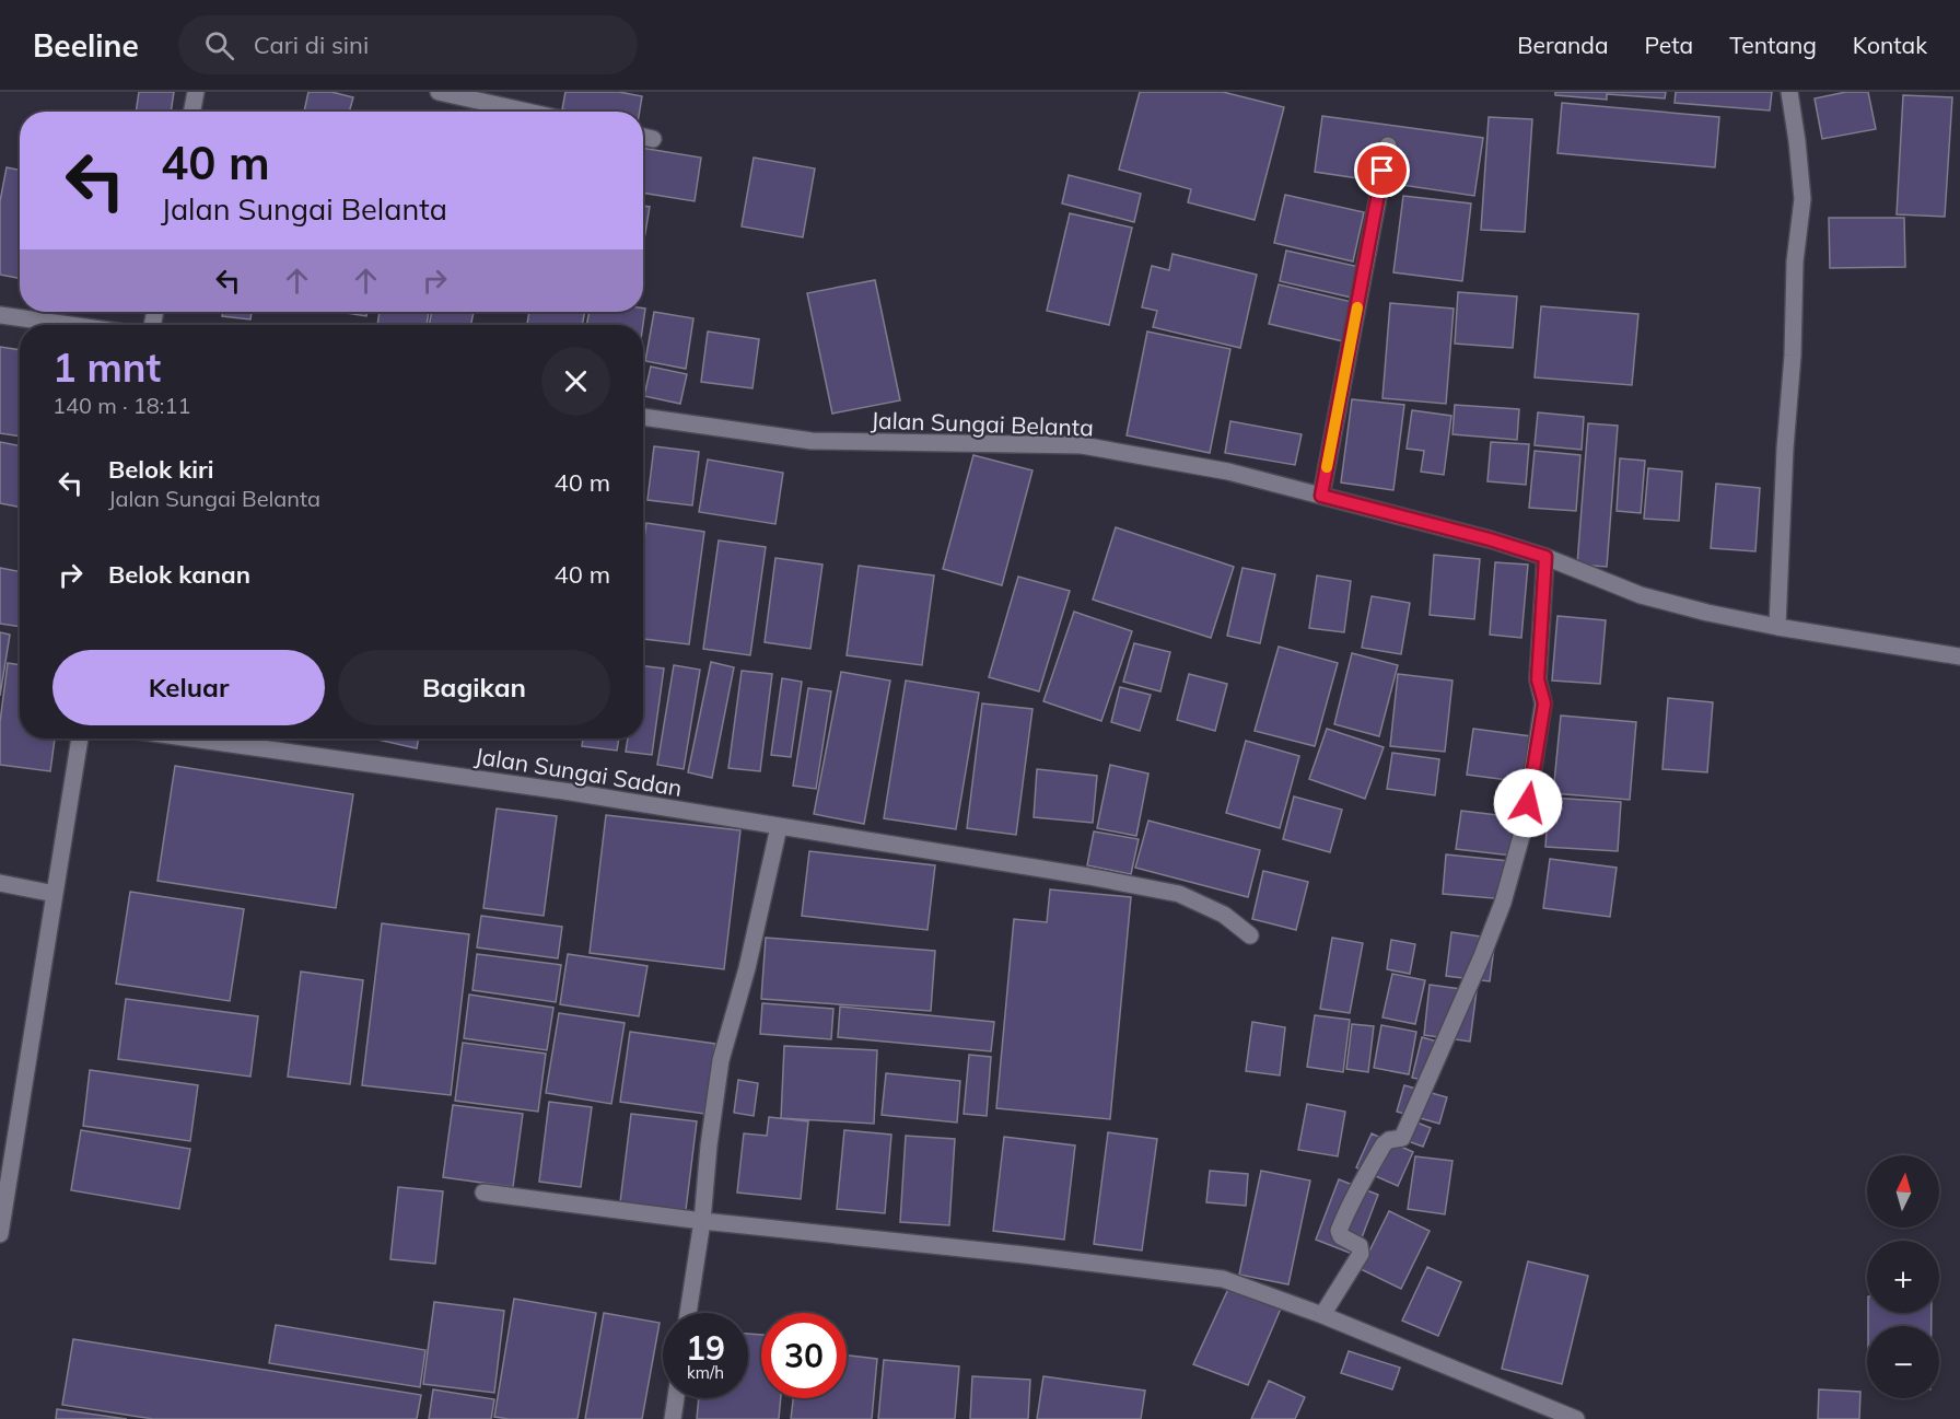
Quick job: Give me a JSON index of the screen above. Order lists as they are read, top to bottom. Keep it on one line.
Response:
{"streets":{"street":["Jalan Sungai Belanta","Jalan Sungai Sadan"]},"north":"top","page":{"header":"Beeline","search":"Cari di sini","nav":["Beranda","Peta","Tentang","Kontak"],"turn":["40 m","Jalan Sungai Belanta"],"heading":["1 mnt","140 m · 18:11"],"list":[{"name":"Belok kiri","note":"Jalan Sungai Belanta","value":"40 m"},{"name":"Belok kanan","value":"40 m"}],"buttons":["Keluar","Bagikan"],"map_buttons":["+","−"],"speed":"19 km/h","limit":"30"}}
